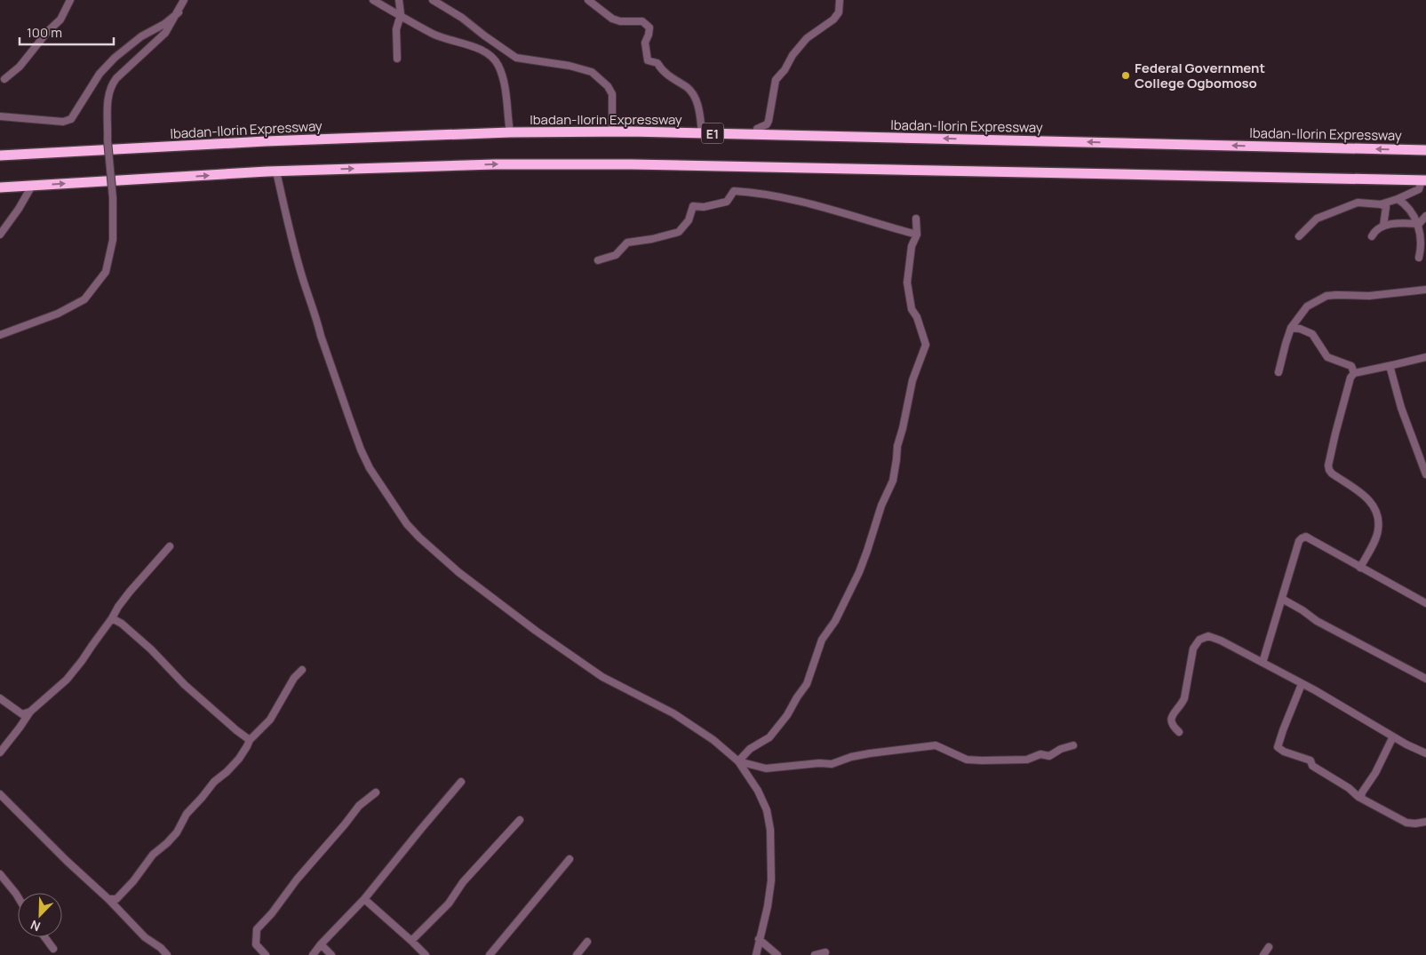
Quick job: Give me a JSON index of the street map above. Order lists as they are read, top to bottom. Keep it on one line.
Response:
{"streets":{"highway":["Ibadan-Ilorin Expressway","E1"]},"places":["Federal Government College Ogbomoso"],"scale_bar":"100 m","north":"bottom left"}
